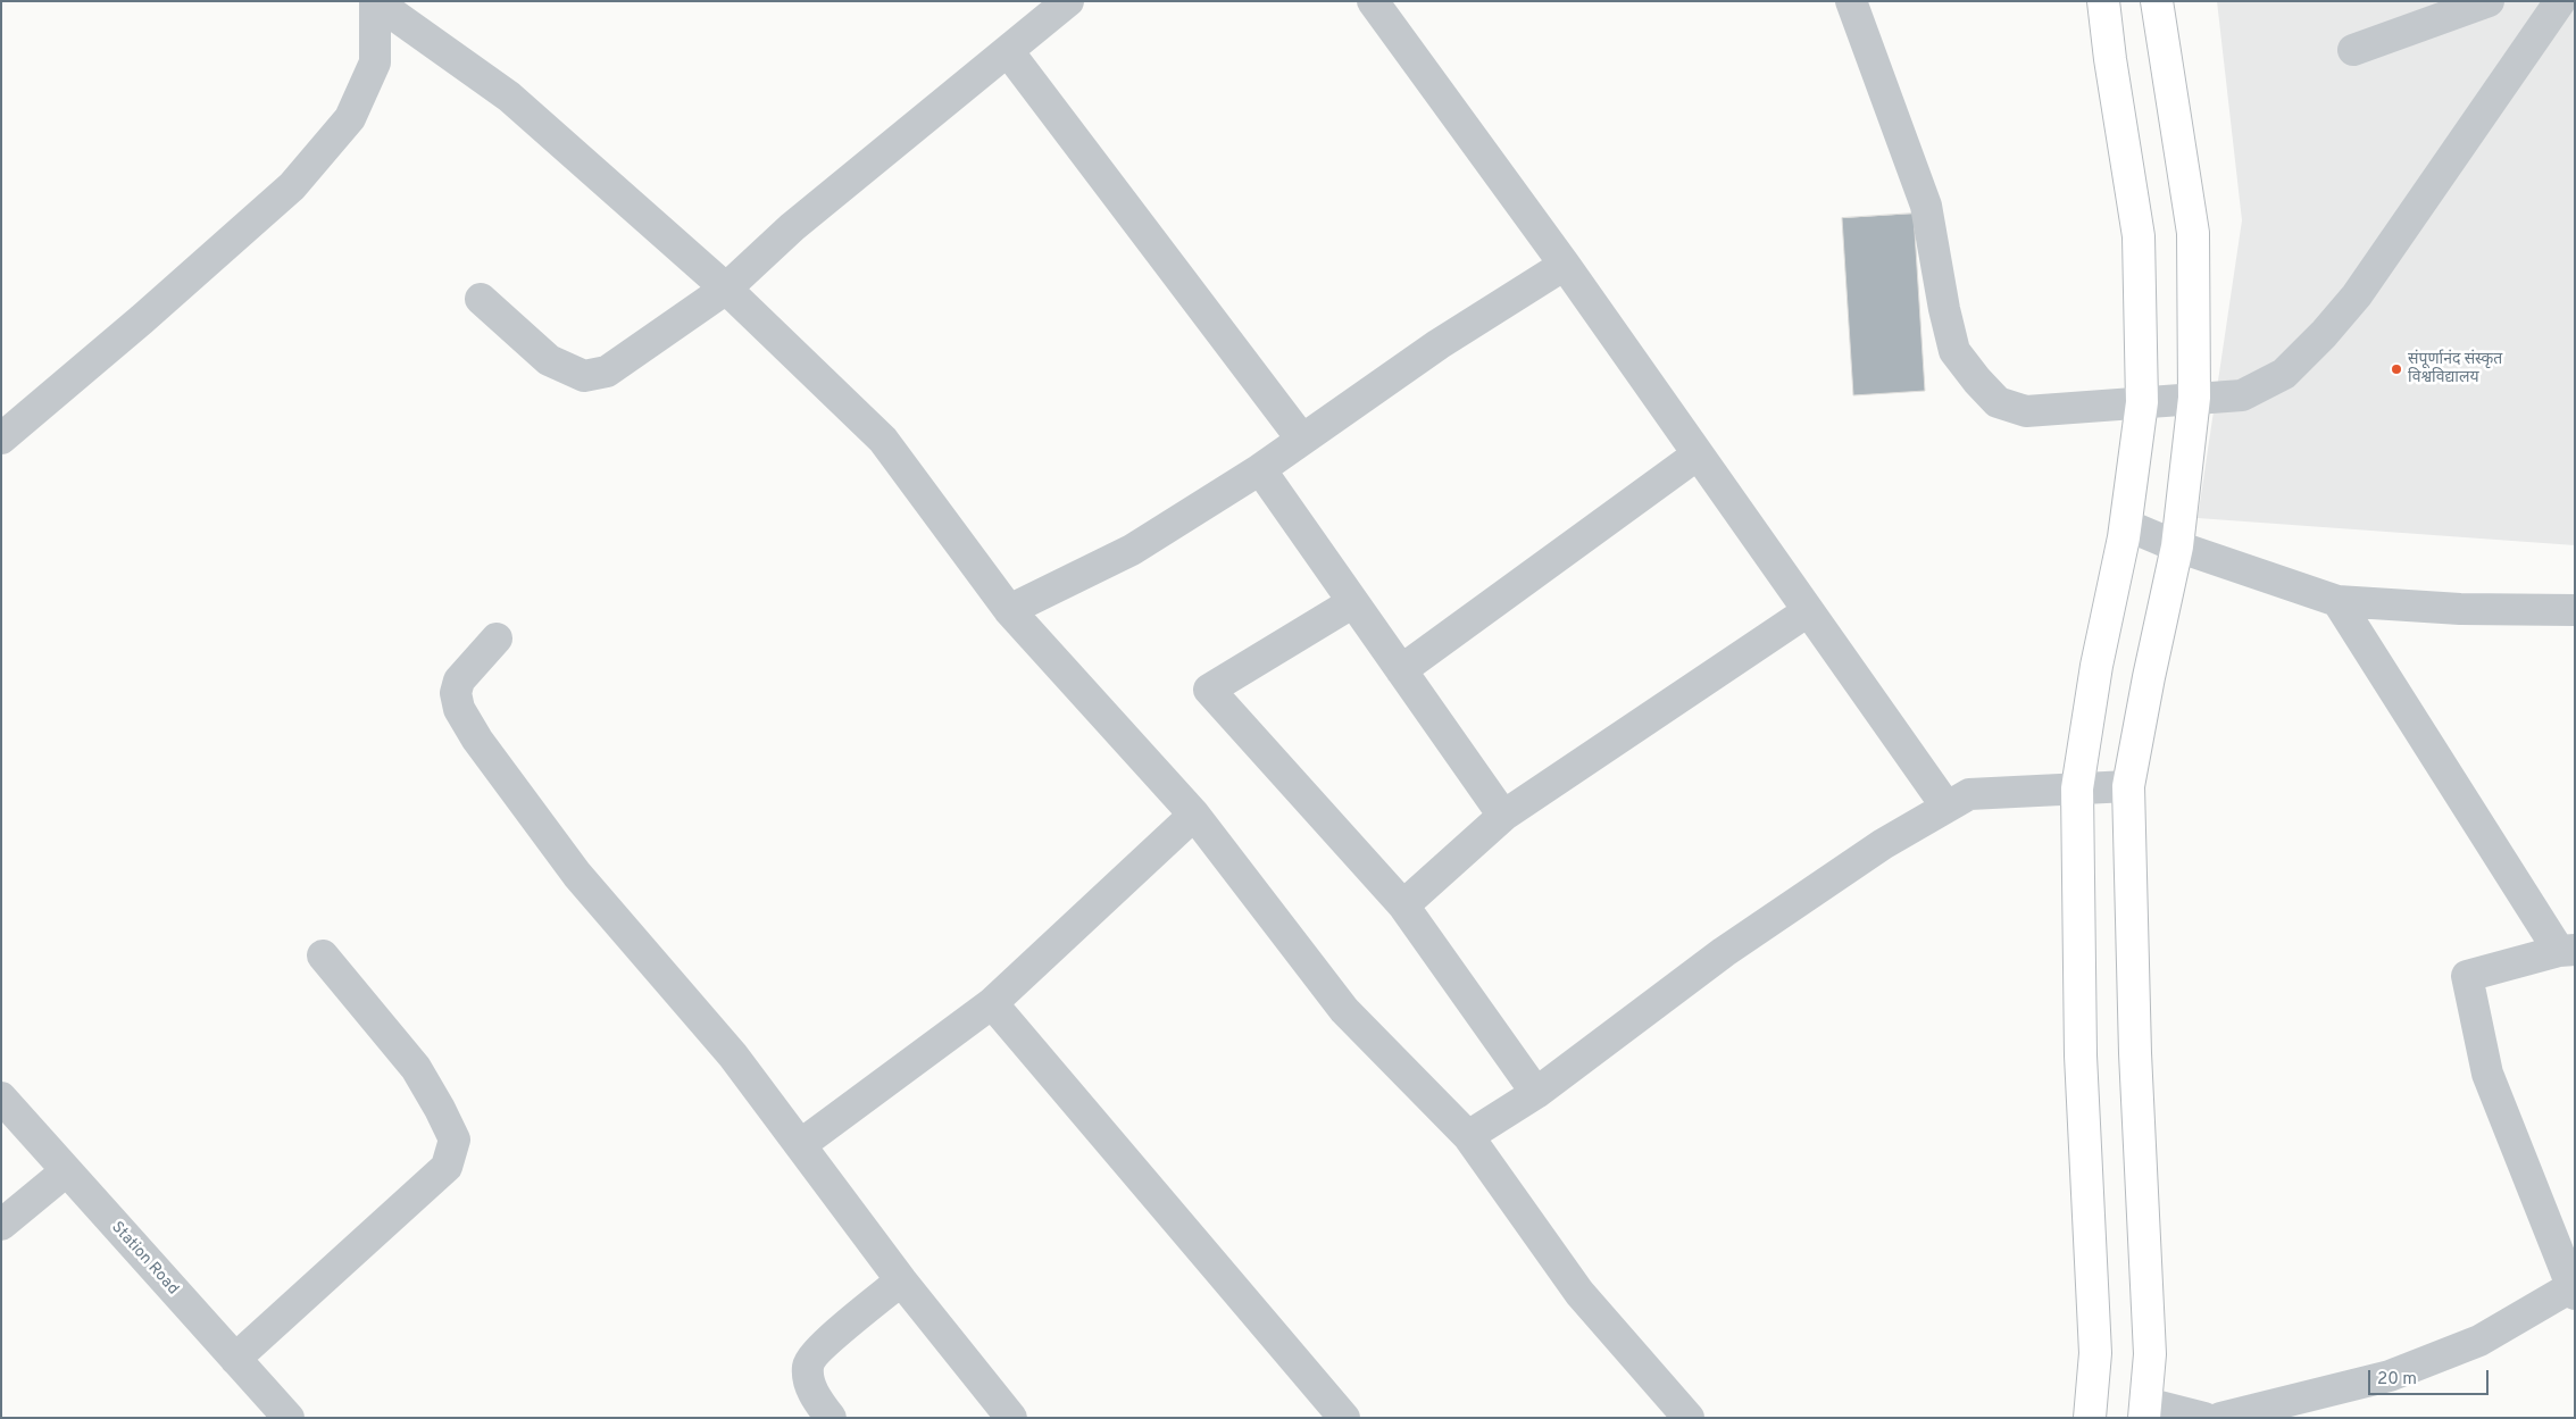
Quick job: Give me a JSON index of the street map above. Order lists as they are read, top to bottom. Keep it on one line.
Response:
{"streets":{"street":["Station Road"]},"places":["संपूर्णानंद संस्कृत विश्वविद्यालय"],"scale_bar":"20 m"}
